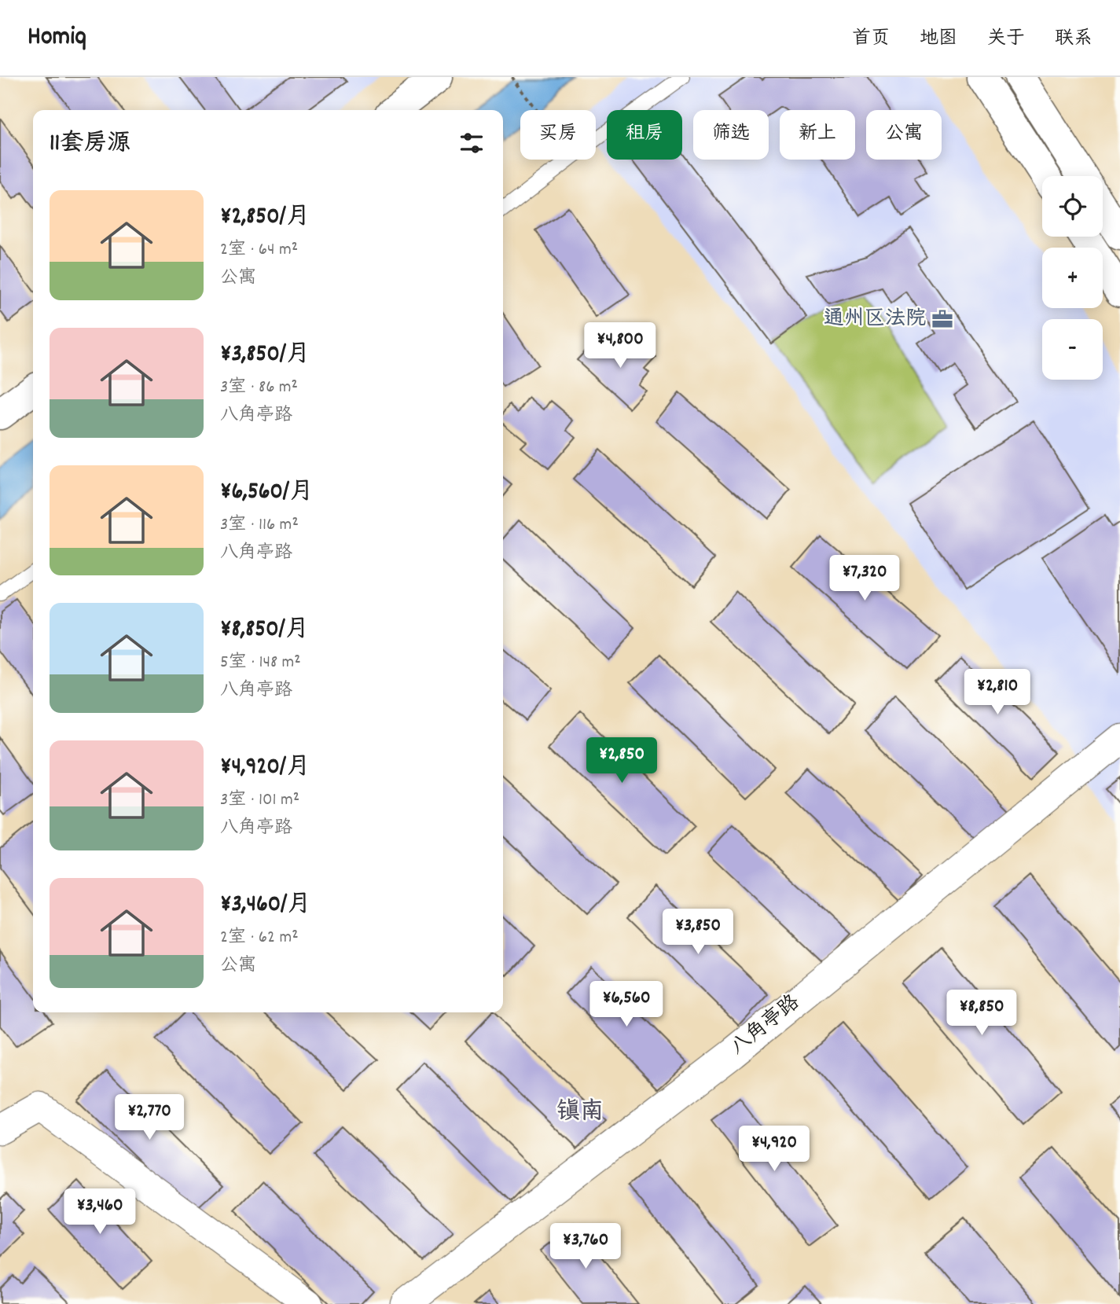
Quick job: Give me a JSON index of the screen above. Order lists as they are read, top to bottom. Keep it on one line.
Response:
{"streets":{"street":["八角亭路"]},"districts":["镇南"],"places":{"office":["通州区法院"]},"page":{"header":"Homiq","nav":["首页","地图","关于","联系"],"chip":["买房","租房","筛选","新上","公寓"],"heading":"11套房源","map_buttons":["+","−"],"list":[{"name":"¥2,850/月","note":"2室 · 64 m² · 公寓"},{"name":"¥3,850/月","note":"3室 · 86 m² · 八角亭路"},{"name":"¥6,560/月","note":"3室 · 116 m² · 八角亭路"},{"name":"¥8,850/月","note":"5室 · 148 m² · 八角亭路"},{"name":"¥4,920/月","note":"3室 · 101 m² · 八角亭路"},{"name":"¥3,460/月","note":"2室 · 62 m² · 公寓"}],"price":["¥4,800","¥7,320","¥2,810","¥2,850","¥3,850","¥6,560","¥8,850","¥2,770","¥4,920","¥3,460","¥3,760"]}}
